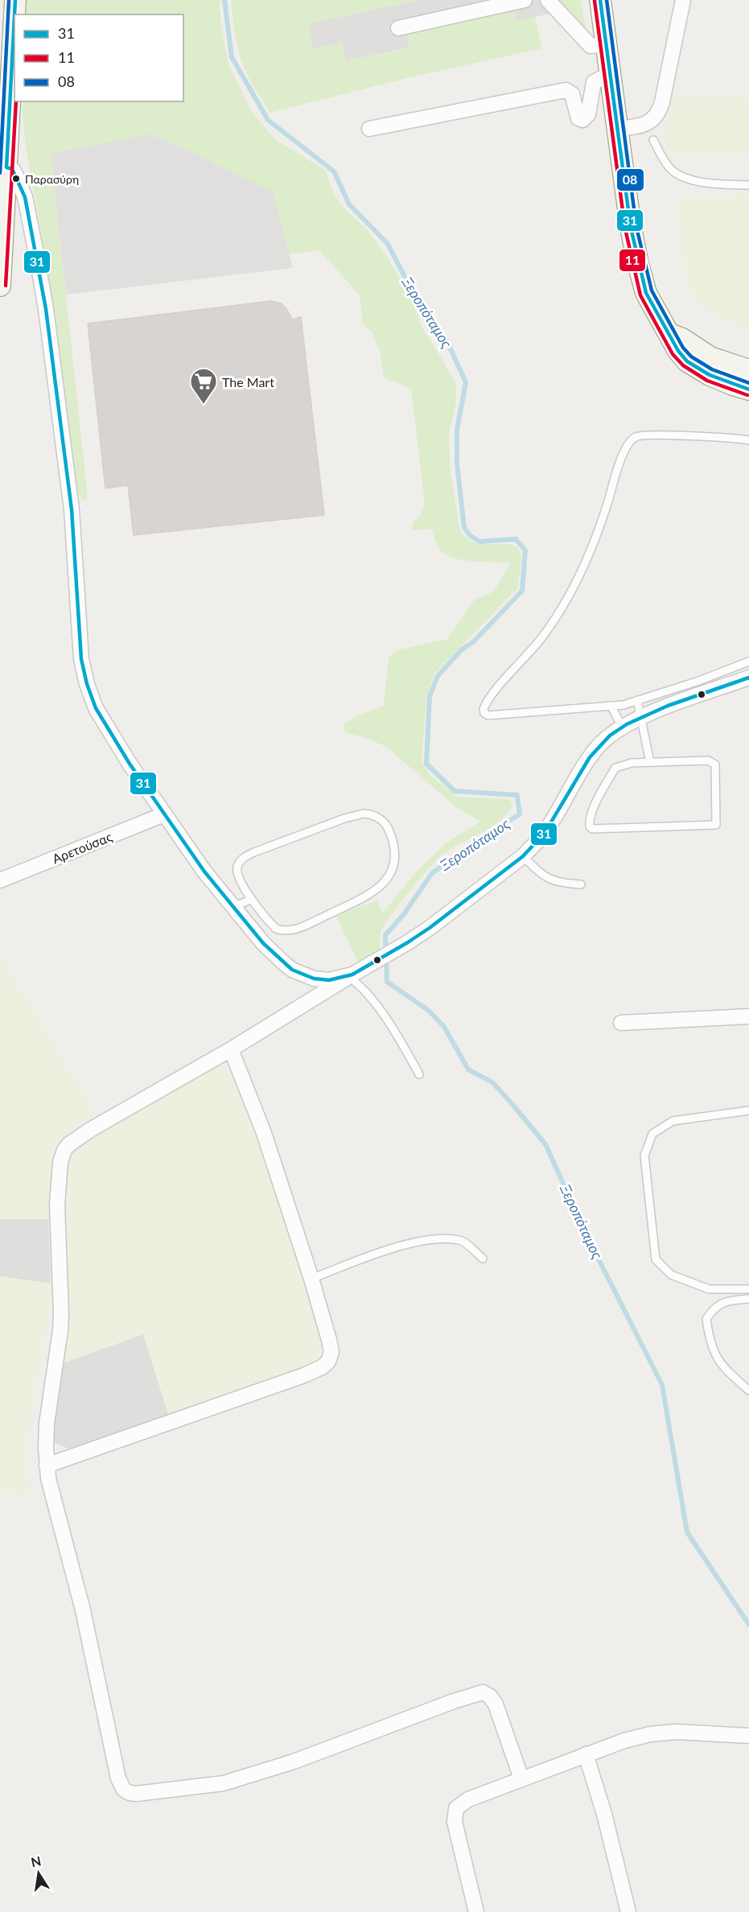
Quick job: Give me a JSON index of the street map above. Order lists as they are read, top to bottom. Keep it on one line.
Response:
{"streets":{"street":["Αρετούσας"]},"water":["Ξεροπόταμος"],"places":{"other":["Παρασύρη"],"supermarket":["The Mart"]},"lines":["transit line 31","transit line 08","transit line 11"],"legend":["31","11","08"],"north":"top"}
